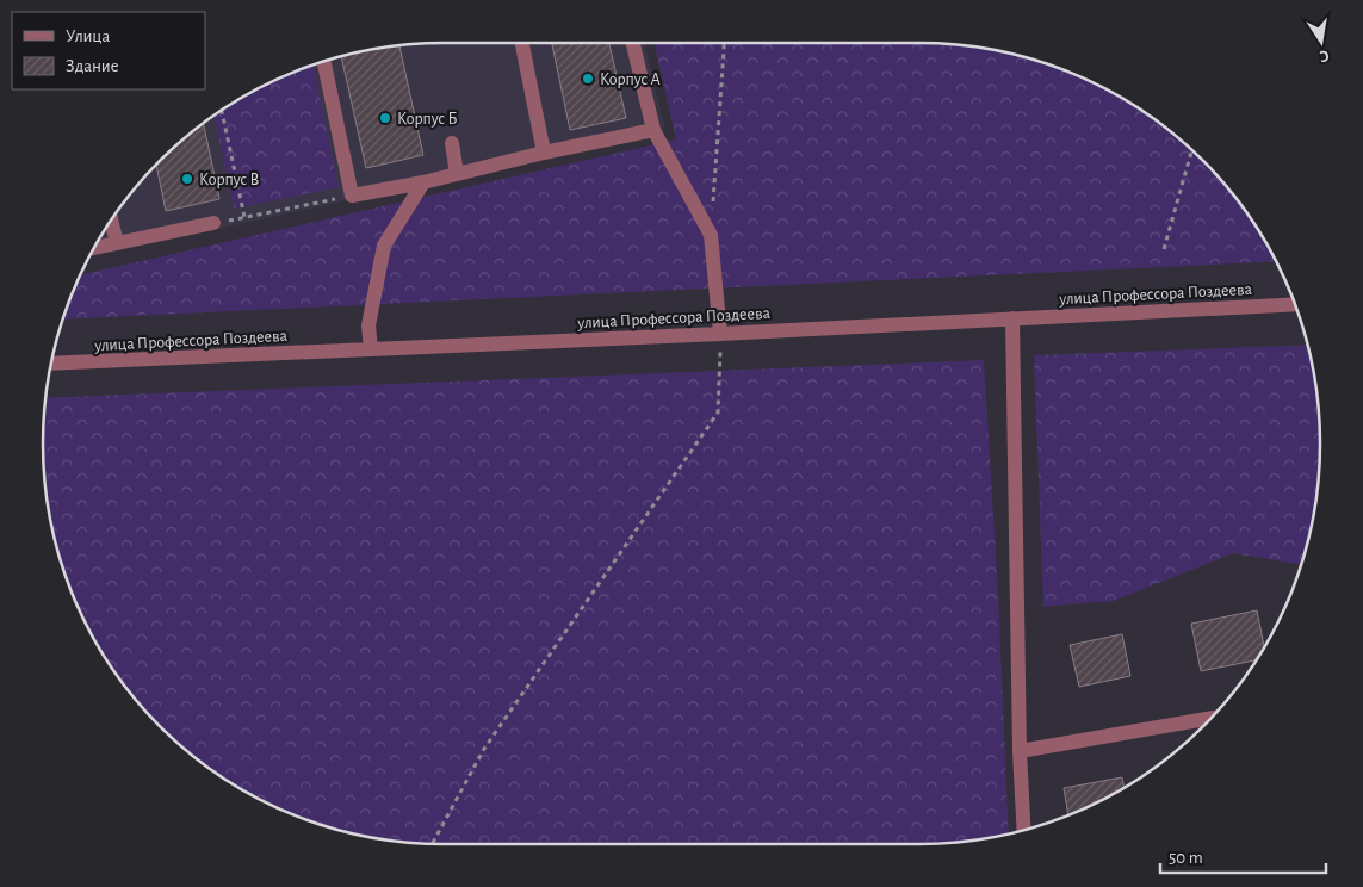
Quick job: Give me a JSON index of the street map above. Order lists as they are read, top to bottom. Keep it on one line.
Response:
{"streets":{"street":["улица Профессора Поздеева"]},"places":["Корпус А","Корпус Б","Корпус В"],"legend":["Улица","Здание"],"scale_bar":"50 m","north":"bottom"}
